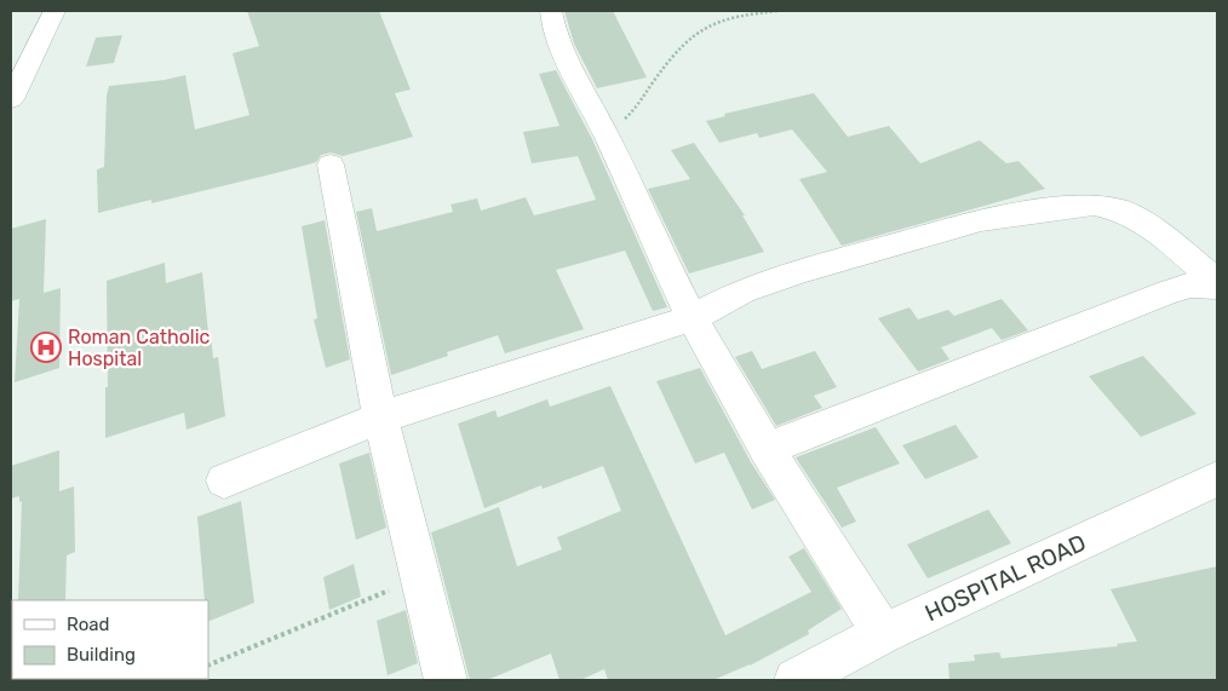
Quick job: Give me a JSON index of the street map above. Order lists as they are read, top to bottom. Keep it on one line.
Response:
{"streets":{"street":["HOSPITAL ROAD"]},"places":{"hospital":["Roman Catholic Hospital"]},"legend":["Road","Building"]}
